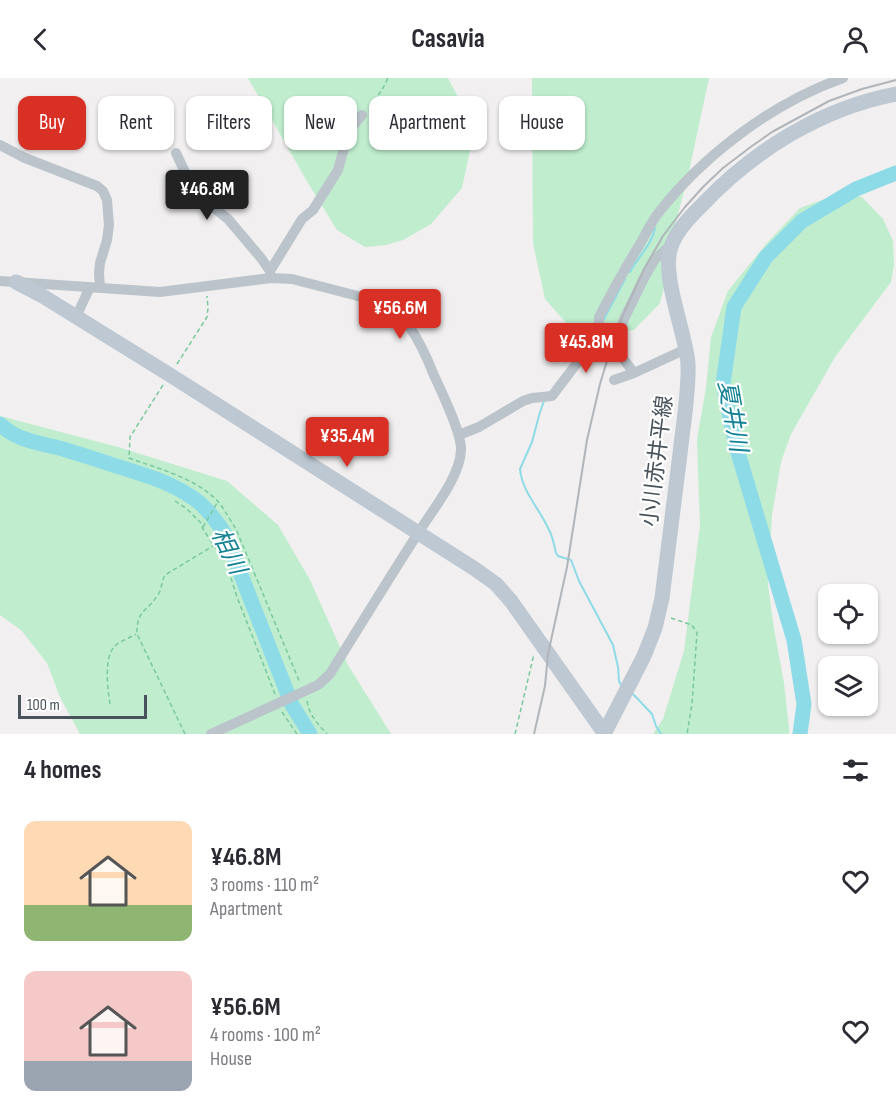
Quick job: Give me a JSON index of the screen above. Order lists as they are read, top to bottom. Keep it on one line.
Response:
{"streets":{"main road":["小川赤井平線"]},"water":["夏井川","相川"],"scale_bar":"100 m","page":{"header":"Casavia","chip":["Buy","Rent","Filters","New","Apartment","House"],"price":["¥46.8M","¥56.6M","¥45.8M","¥35.4M"],"scale":"100 m","heading":"4 homes","list":[{"name":"¥46.8M","note":"3 rooms · 110 m² · Apartment"},{"name":"¥56.6M","note":"4 rooms · 100 m² · House"}]}}
